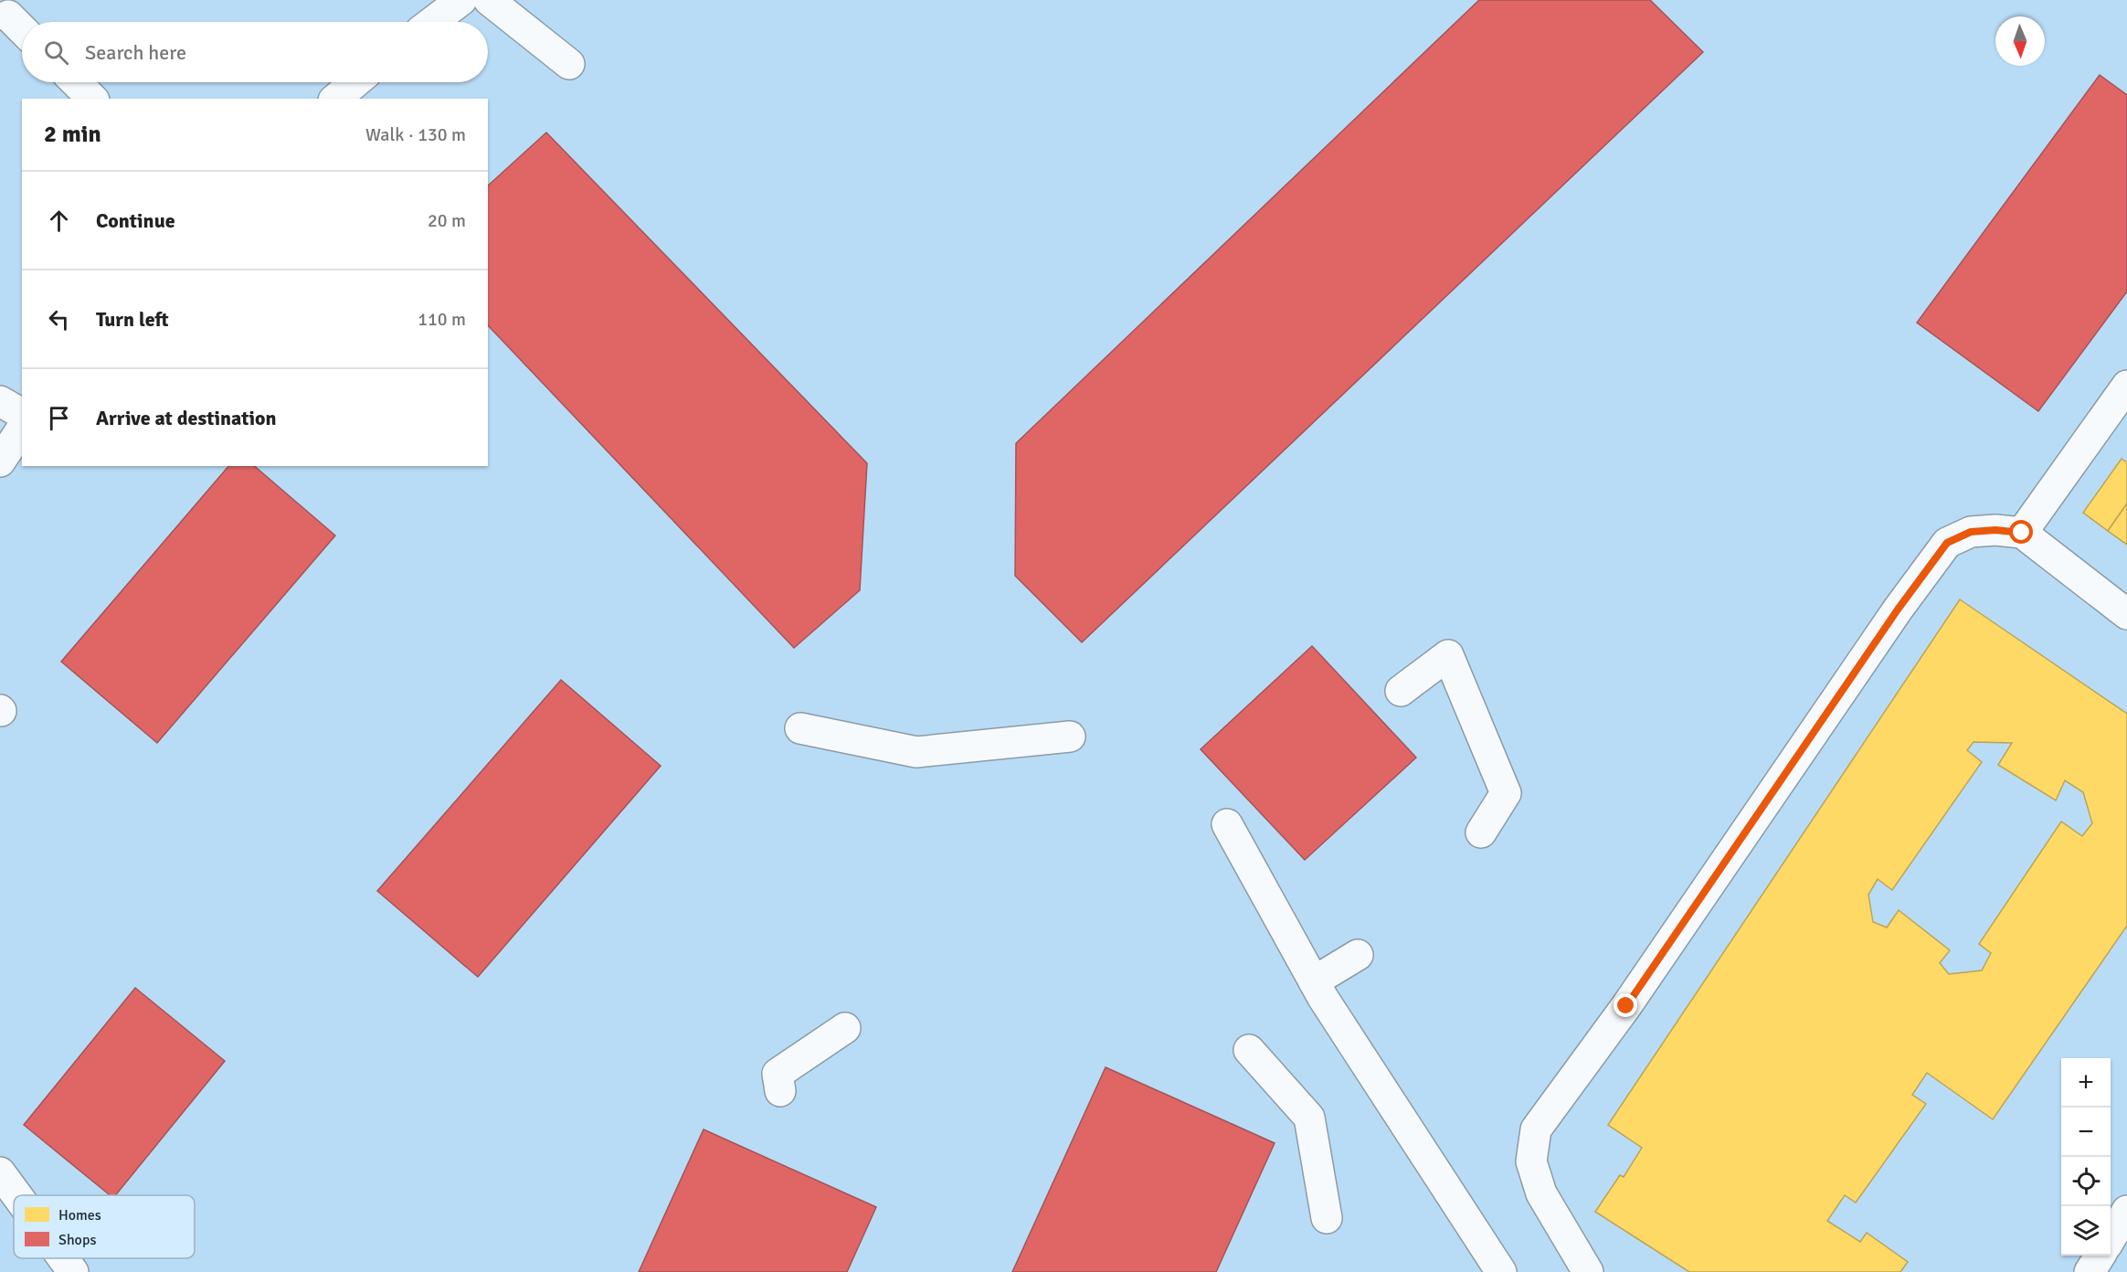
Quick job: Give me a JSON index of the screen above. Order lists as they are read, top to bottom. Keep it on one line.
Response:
{"legend":["Homes","Shops"],"north":"bottom","page":{"search":"Search here","heading":["2 min","Walk · 130 m"],"list":[["Continue","20 m"],["Turn left","110 m"],"Arrive at destination"],"map_buttons":["+","−"]}}
